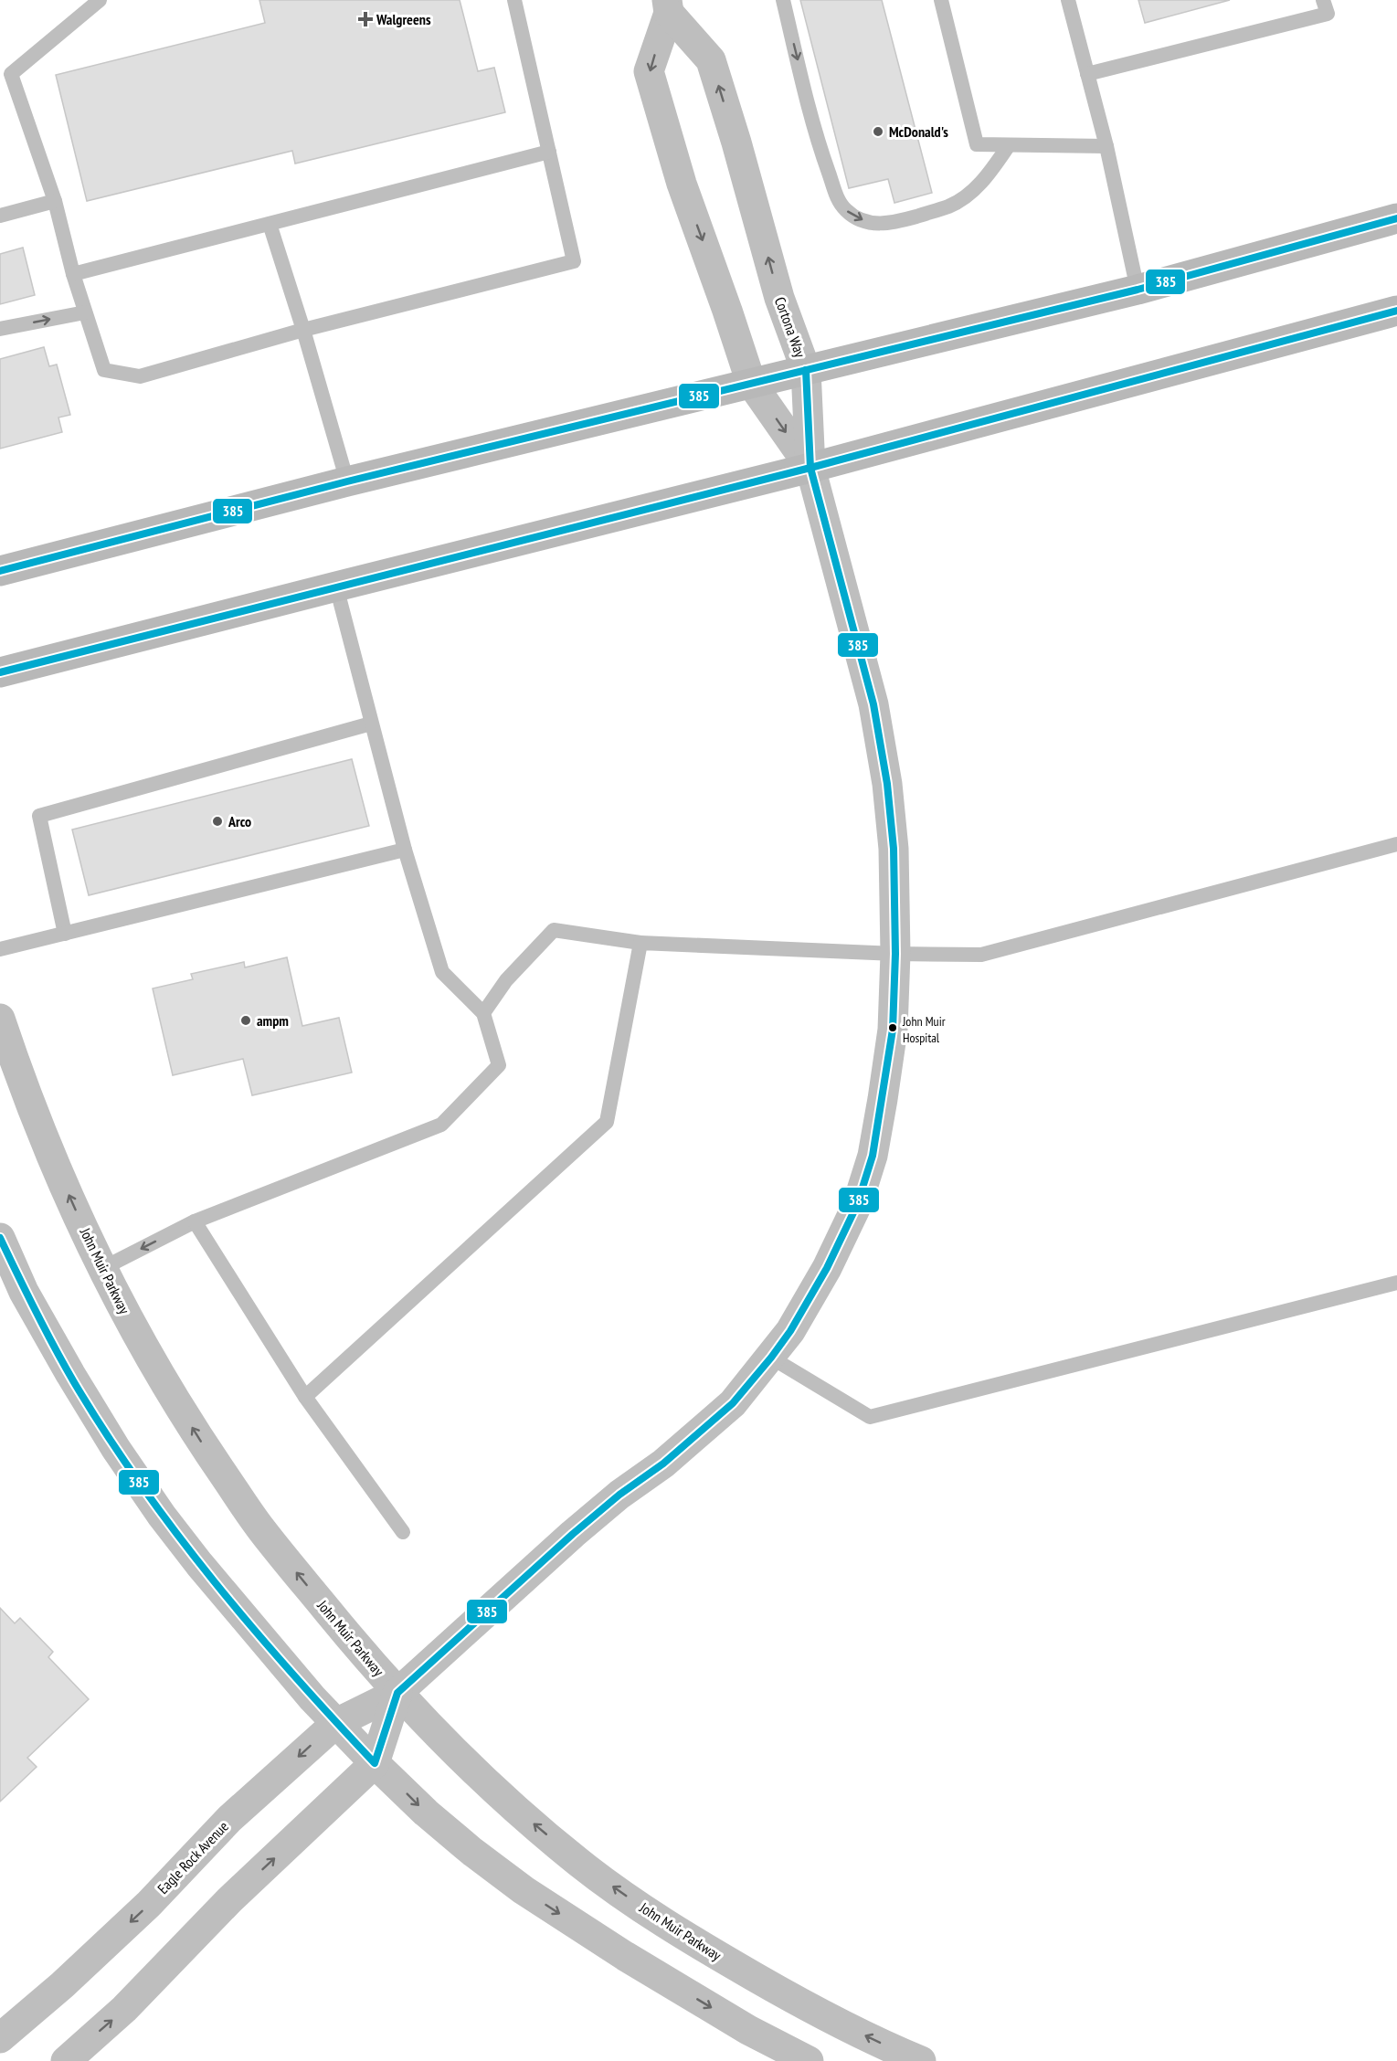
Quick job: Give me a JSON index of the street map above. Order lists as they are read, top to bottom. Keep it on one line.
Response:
{"streets":{"street":["Cortona Way","John Muir Parkway","Eagle Rock Avenue"]},"crossings":[["Cortona Way","Eagle Rock Avenue"],["John Muir Parkway","Eagle Rock Avenue"]],"places":{"health":["Walgreens"],"other":["McDonald's","Arco","ampm","John Muir Hospital"]},"lines":["transit line 385"]}
